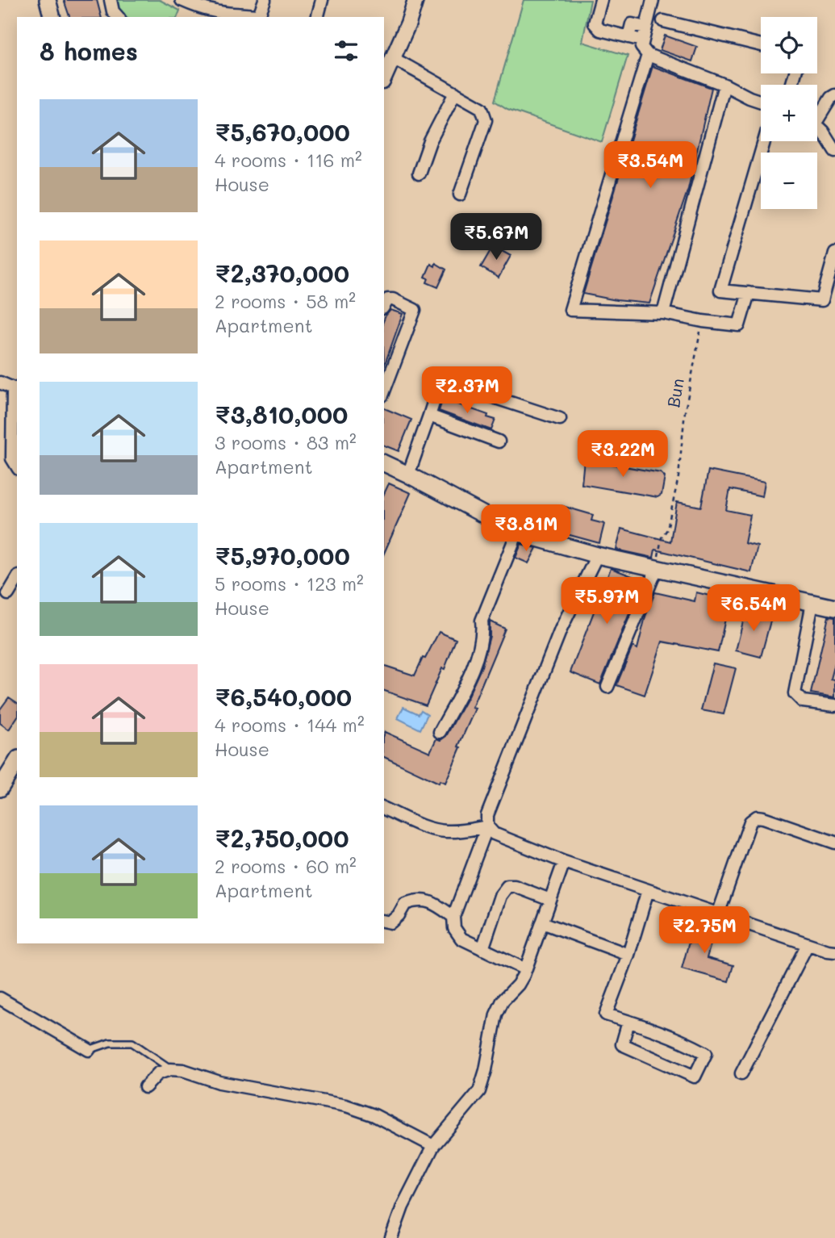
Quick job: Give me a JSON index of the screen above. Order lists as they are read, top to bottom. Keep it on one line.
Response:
{"streets":{"path":["Bun"]},"page":{"map_buttons":["+","−"],"heading":"8 homes","list":[{"name":"₹5,670,000","note":"4 rooms · 116 m² · House"},{"name":"₹2,370,000","note":"2 rooms · 58 m² · Apartment"},{"name":"₹3,810,000","note":"3 rooms · 83 m² · Apartment"},{"name":"₹5,970,000","note":"5 rooms · 123 m² · House"},{"name":"₹6,540,000","note":"4 rooms · 144 m² · House"},{"name":"₹2,750,000","note":"2 rooms · 60 m² · Apartment"}],"price":["₹3.54M","₹5.67M","₹2.37M","₹3.22M","₹3.81M","₹5.97M","₹6.54M","₹2.75M"]}}
